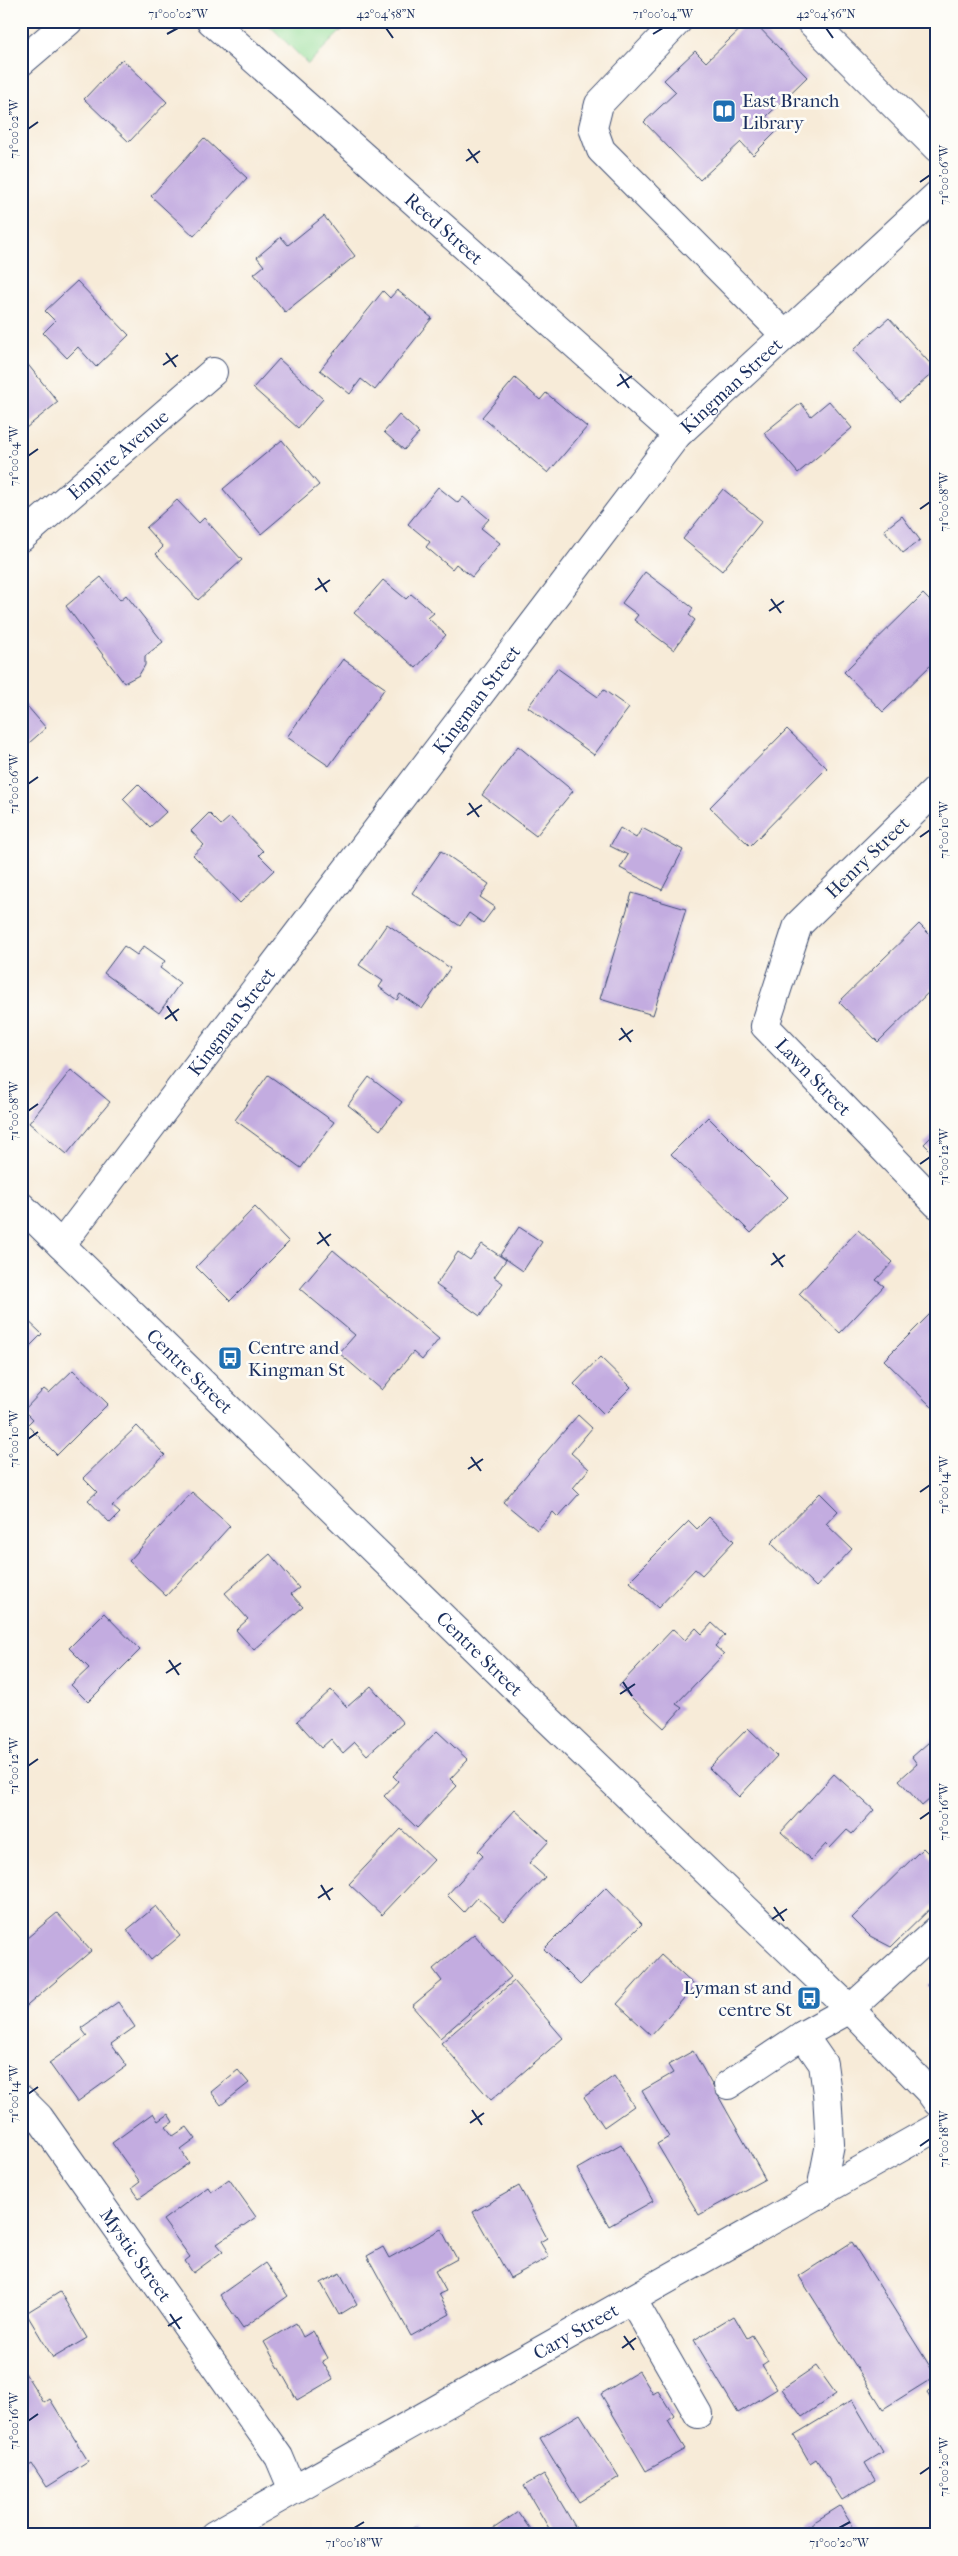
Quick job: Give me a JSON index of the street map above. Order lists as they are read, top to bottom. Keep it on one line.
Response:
{"streets":{"street":["Reed Street","Kingman Street","Empire Avenue","Henry Street","Lawn Street","Centre Street","Mystic Street","Cary Street"]},"crossings":[["Reed Street","Kingman Street"],["Kingman Street","Centre Street"],["Henry Street","Lawn Street"],["Mystic Street","Cary Street"]],"places":{"library":["East Branch Library"],"bus stop":["Centre and Kingman St","Lyman st and centre St"]},"coordinates":["71°00'02\"W","42°04'58\"N","71°00'04\"W","42°04'56\"N","71°00'06\"W","71°00'08\"W","71°00'10\"W","71°00'12\"W","71°00'14\"W","71°00'16\"W","71°00'18\"W","71°00'20\"W"]}
